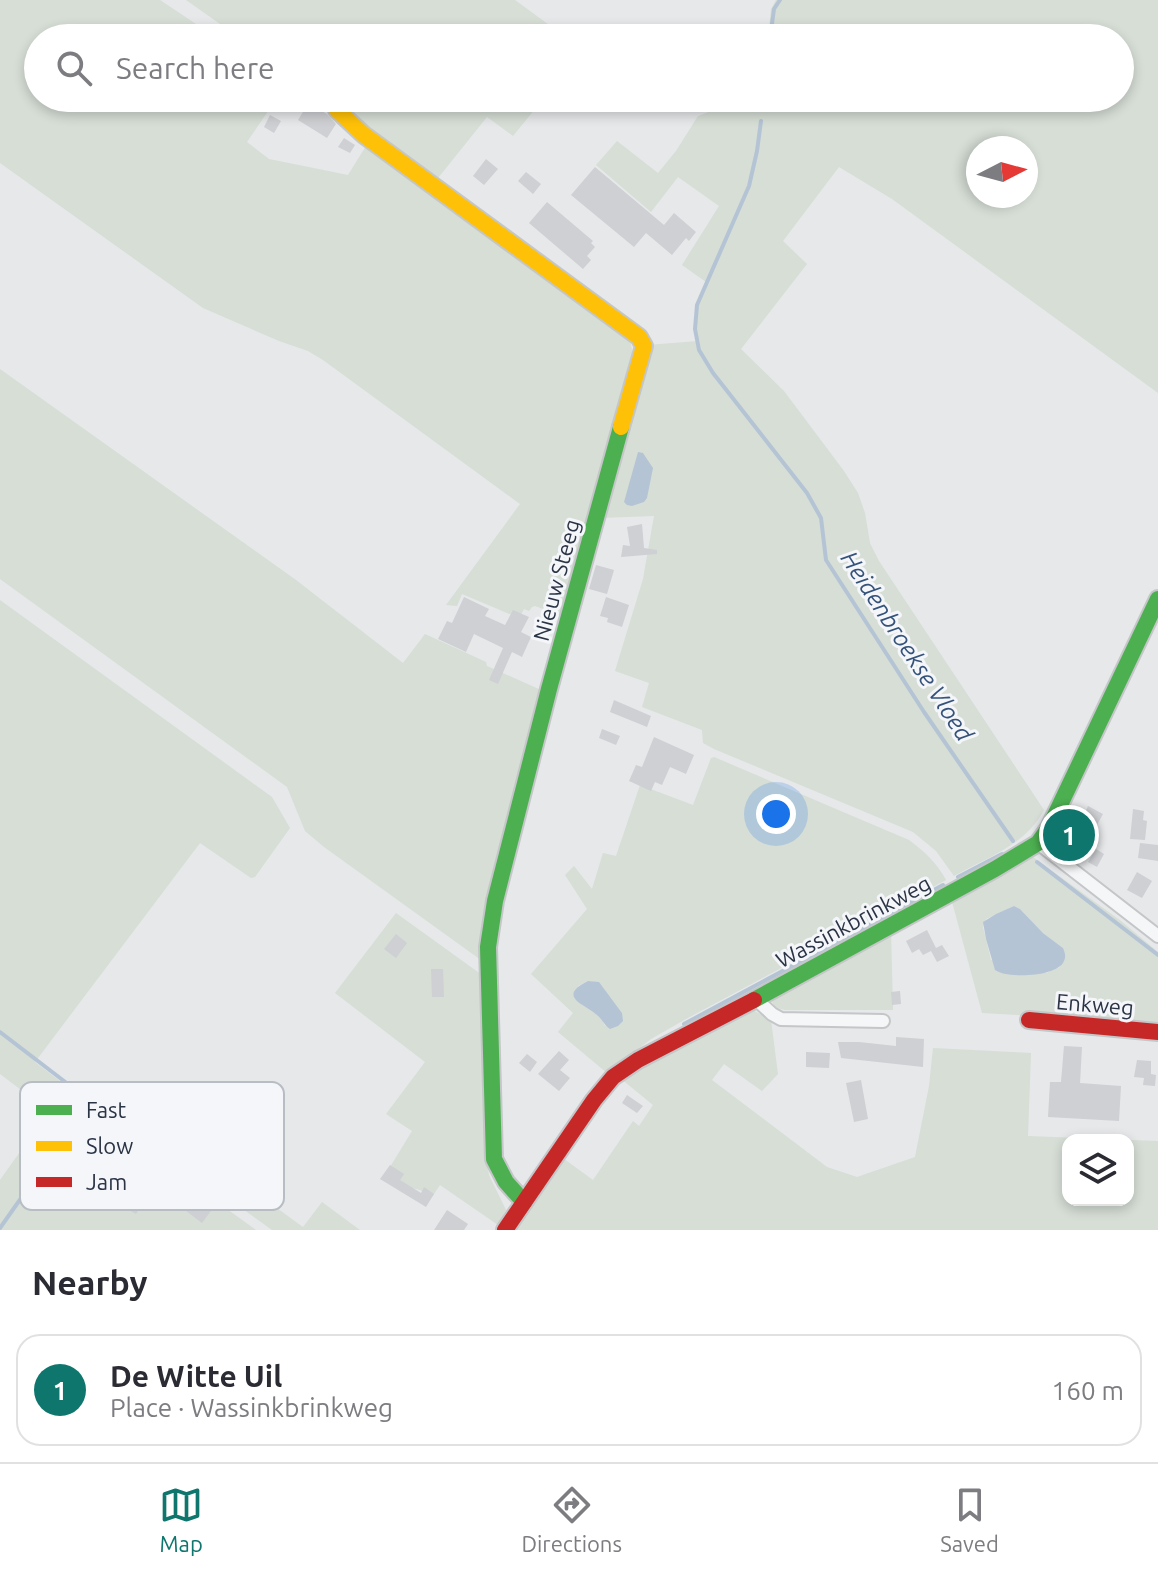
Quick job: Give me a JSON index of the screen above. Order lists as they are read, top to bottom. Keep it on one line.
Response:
{"streets":{"street":["Nieuw Steeg","Wassinkbrinkweg","Enkweg"]},"crossings":[["Nieuw Steeg","Wassinkbrinkweg"]],"water":["Heidenbroekse Vloed"],"legend":["Fast","Slow","Jam"],"north":"right","page":{"search":"Search here","pins":"1","heading":"Nearby","list":[{"mark":"1","name":"De Witte Uil","note":"Place · Wassinkbrinkweg","value":"160 m"}],"nav":["Map","Directions","Saved"]}}
